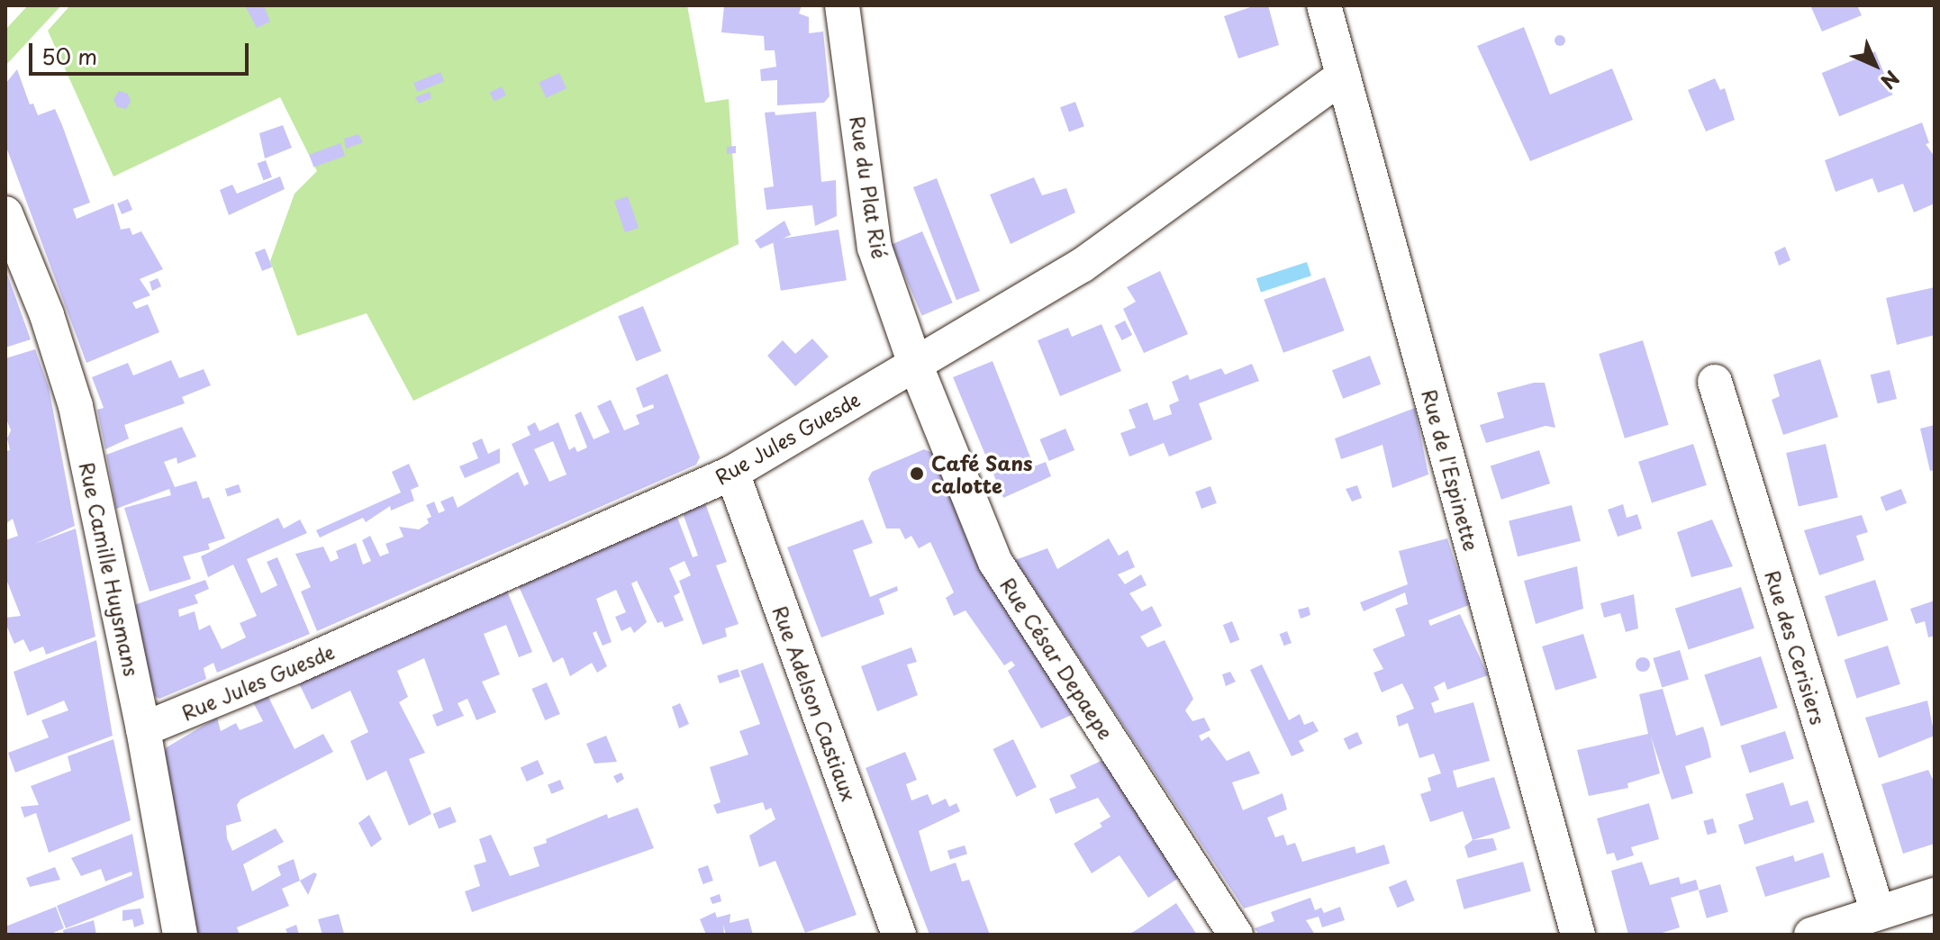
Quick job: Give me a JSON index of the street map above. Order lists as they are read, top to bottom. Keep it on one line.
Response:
{"streets":{"street":["Rue du Plat Rié","Rue Jules Guesde","Rue de l'Espinette","Rue Camille Huysmans","Rue des Cerisiers","Rue César Depaepe","Rue Adelson Castiaux"]},"crossings":[["Rue du Plat Rié","Rue Jules Guesde"],["Rue du Plat Rié","Rue César Depaepe"],["Rue Jules Guesde","Rue de l'Espinette"],["Rue Jules Guesde","Rue Camille Huysmans"],["Rue Jules Guesde","Rue César Depaepe"],["Rue Jules Guesde","Rue Adelson Castiaux"]],"places":["Café Sans calotte"],"scale_bar":"50 m","north":"bottom right"}
